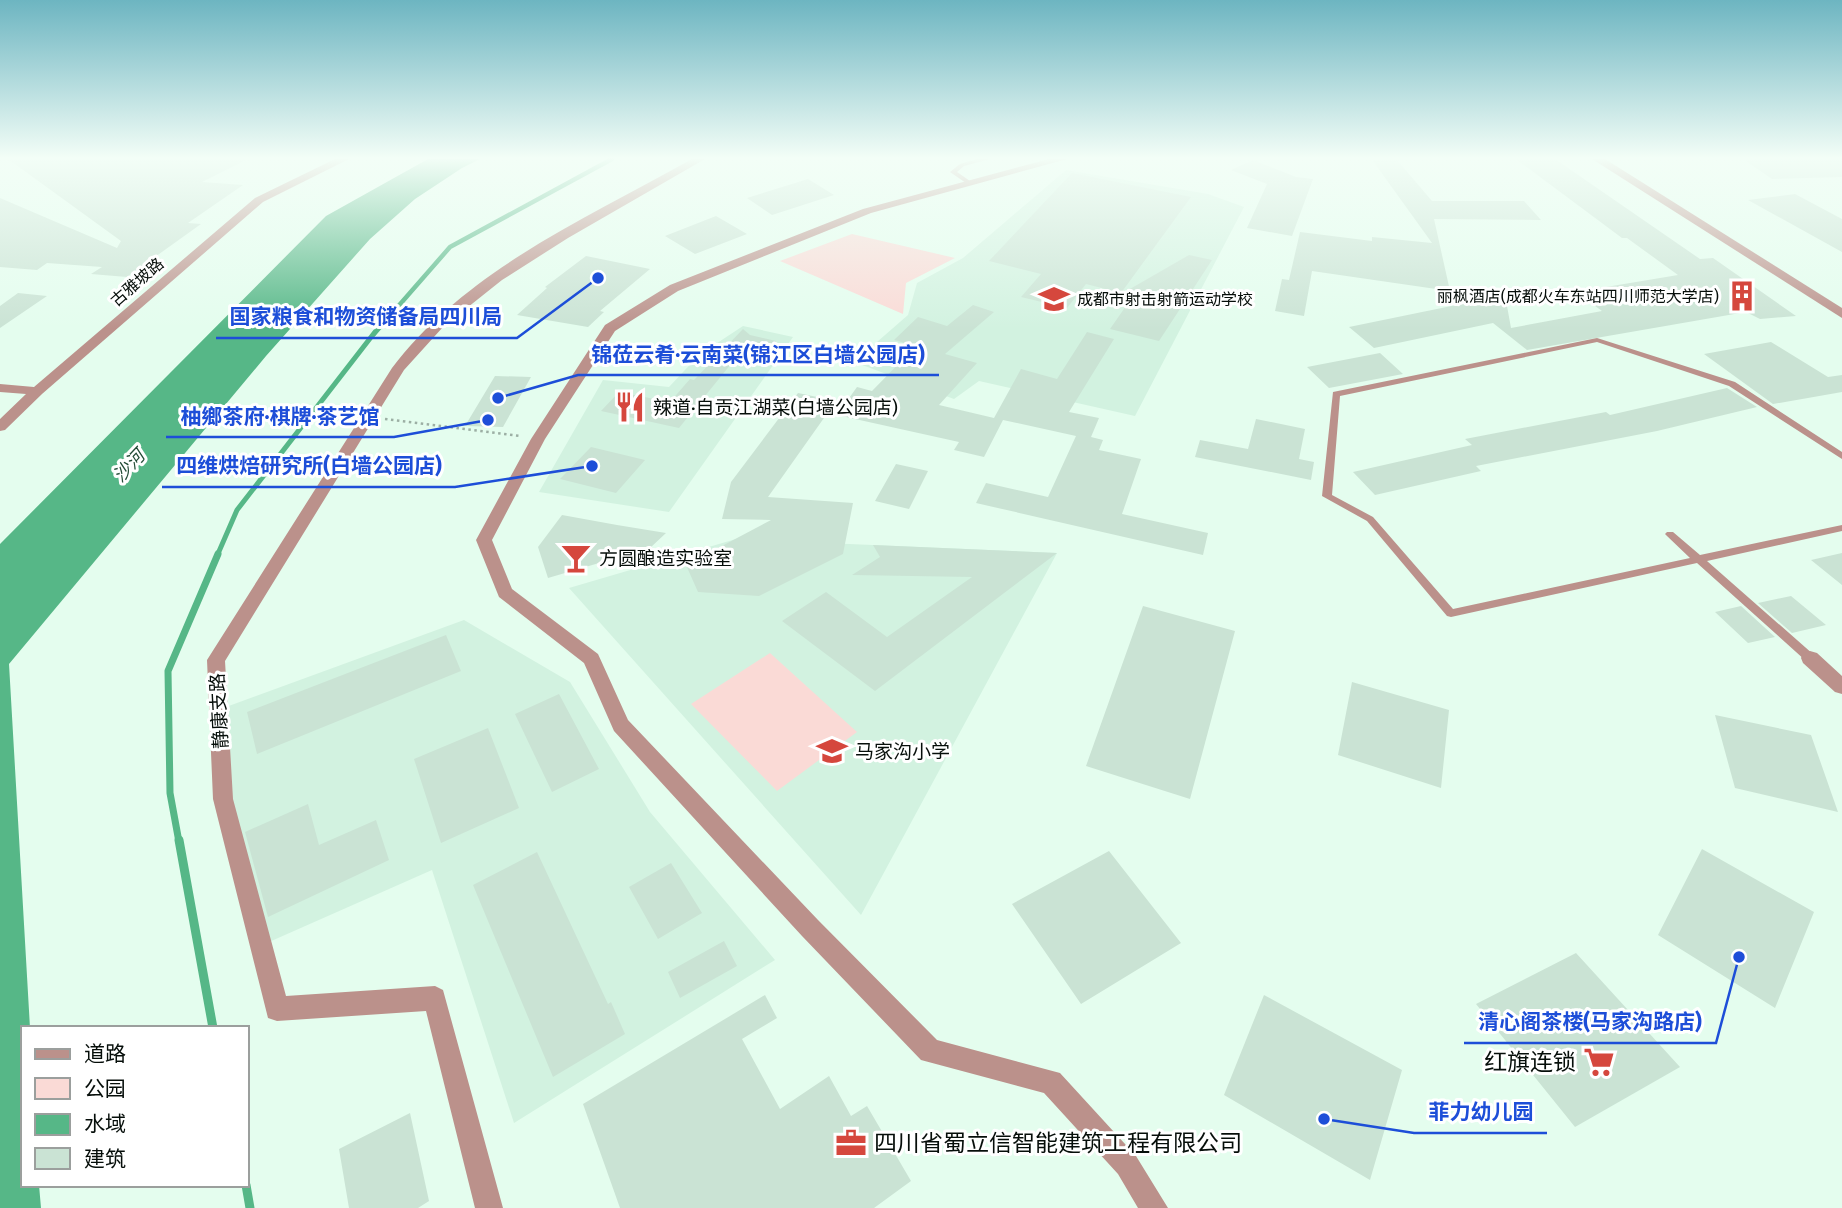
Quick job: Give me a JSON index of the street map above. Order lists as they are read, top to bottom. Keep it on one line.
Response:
{"streets":{"street":["古雅坡路","静康支路"]},"water":["沙河"],"places":{"other":["国家粮食和物资储备局四川局","锦莅云肴·云南菜(锦江区白墙公园店)","柚鄉茶府·棋牌·茶艺馆","四维烘焙研究所(白墙公园店)","清心阁茶楼(马家沟路店)","菲力幼儿园"],"building":["丽枫酒店(成都火车东站四川师范大学店)"],"school or university":["成都市射击射箭运动学校","马家沟小学"],"restaurant":["辣道·自贡江湖菜(白墙公园店)"],"bar":["方圆酿造实验室"],"supermarket":["红旗连锁"],"office":["四川省蜀立信智能建筑工程有限公司"]},"legend":["道路","公园","水域","建筑"]}
